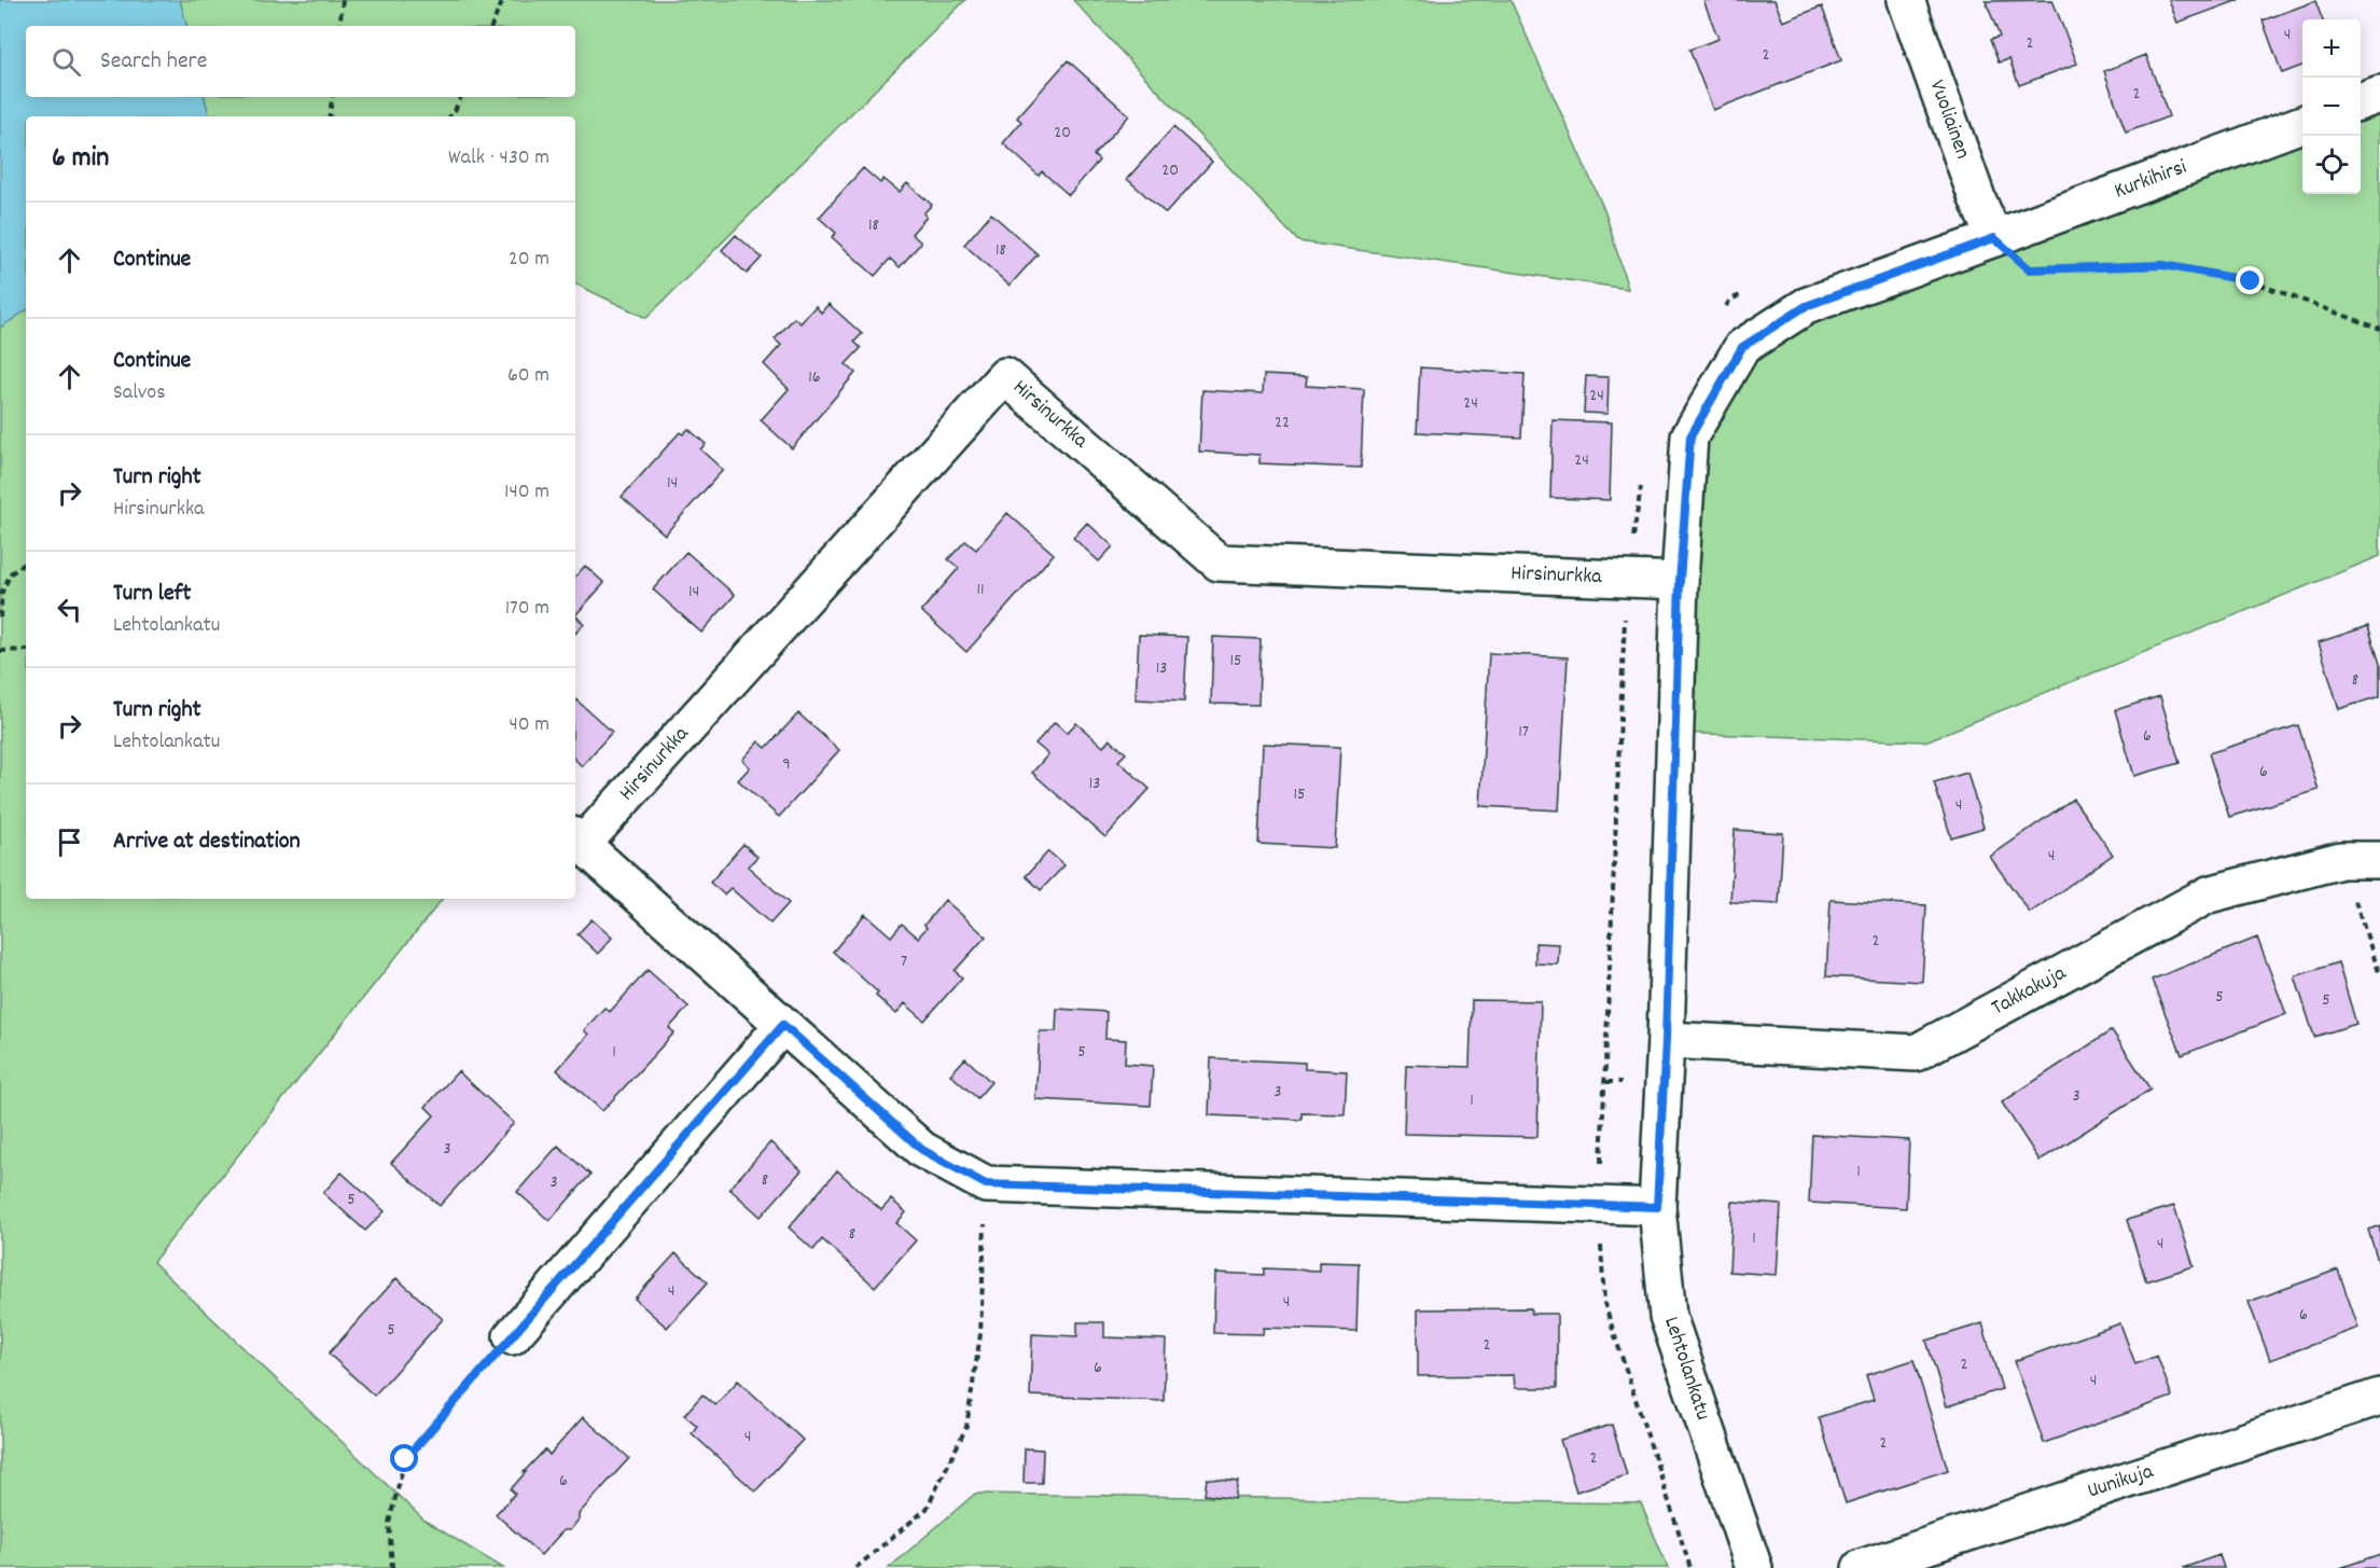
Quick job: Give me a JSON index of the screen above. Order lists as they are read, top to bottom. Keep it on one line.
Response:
{"streets":{"street":["Vuoliainen","Kurkihirsi","Hirsinurkka","Takkakuja","Lehtolankatu","Uunikuja"]},"crossings":[["Vuoliainen","Kurkihirsi"],["Vuoliainen","Lehtolankatu"],["Kurkihirsi","Lehtolankatu"],["Hirsinurkka","Lehtolankatu"],["Takkakuja","Lehtolankatu"]],"house_numbers":["4","2","2","2","20","20","18","18","16","24","24","22","24","14","11","14","15","13","8","17","6","9","6","13","15","4","4","2","7","5","5","1","5","3","3","1","3","1","8","3","5","8","1","4","4","4","6","5","2","2","6","4","4","2","2","6"],"page":{"map_buttons":["+","−"],"search":"Search here","heading":["6 min","Walk · 430 m"],"list":[["Continue","20 m"],["Continue","Salvos","60 m"],["Turn right","Hirsinurkka","140 m"],["Turn left","Lehtolankatu","170 m"],["Turn right","Lehtolankatu","40 m"],"Arrive at destination"]}}
